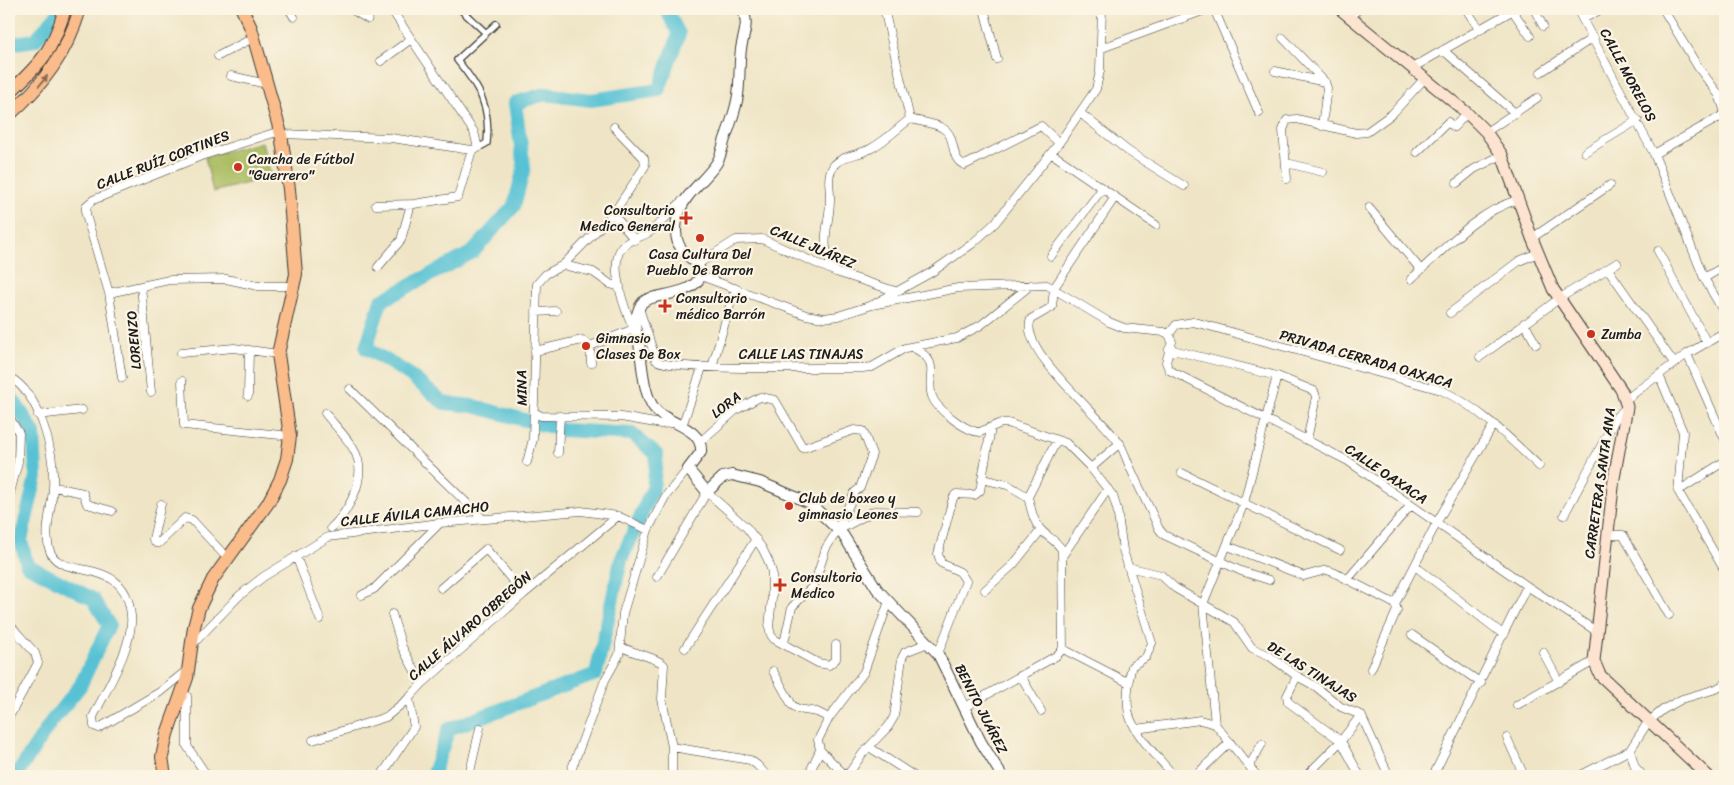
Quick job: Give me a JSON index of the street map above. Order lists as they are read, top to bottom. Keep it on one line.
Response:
{"streets":{"main road":["CARRETERA SANTA ANA"],"street":["CALLE MORELOS","CALLE RUÍZ CORTINES","CALLE JUÁREZ","LORENZO","CALLE LAS TINAJAS","PRIVADA CERRADA OAXACA","MINA","LORA","CALLE OAXACA","CALLE ÁVILA CAMACHO","CALLE ÁLVARO OBREGÓN","DE LAS TINAJAS","BENITO JUÁREZ"]},"crossings":[["PRIVADA CERRADA OAXACA","CALLE OAXACA"],["LORA","BENITO JUÁREZ"],["CALLE OAXACA","CARRETERA SANTA ANA"],["CALLE ÁVILA CAMACHO","CALLE ÁLVARO OBREGÓN"]],"places":{"other":["Cancha de Fútbol \"Guerrero\"","Casa Cultura Del Pueblo De Barron","Zumba","Gimnasio Clases De Box","Club de boxeo y gimnasio Leones"],"health":["Consultorio Medico General","Consultorio médico Barrón","Consultorio Medico"]}}
